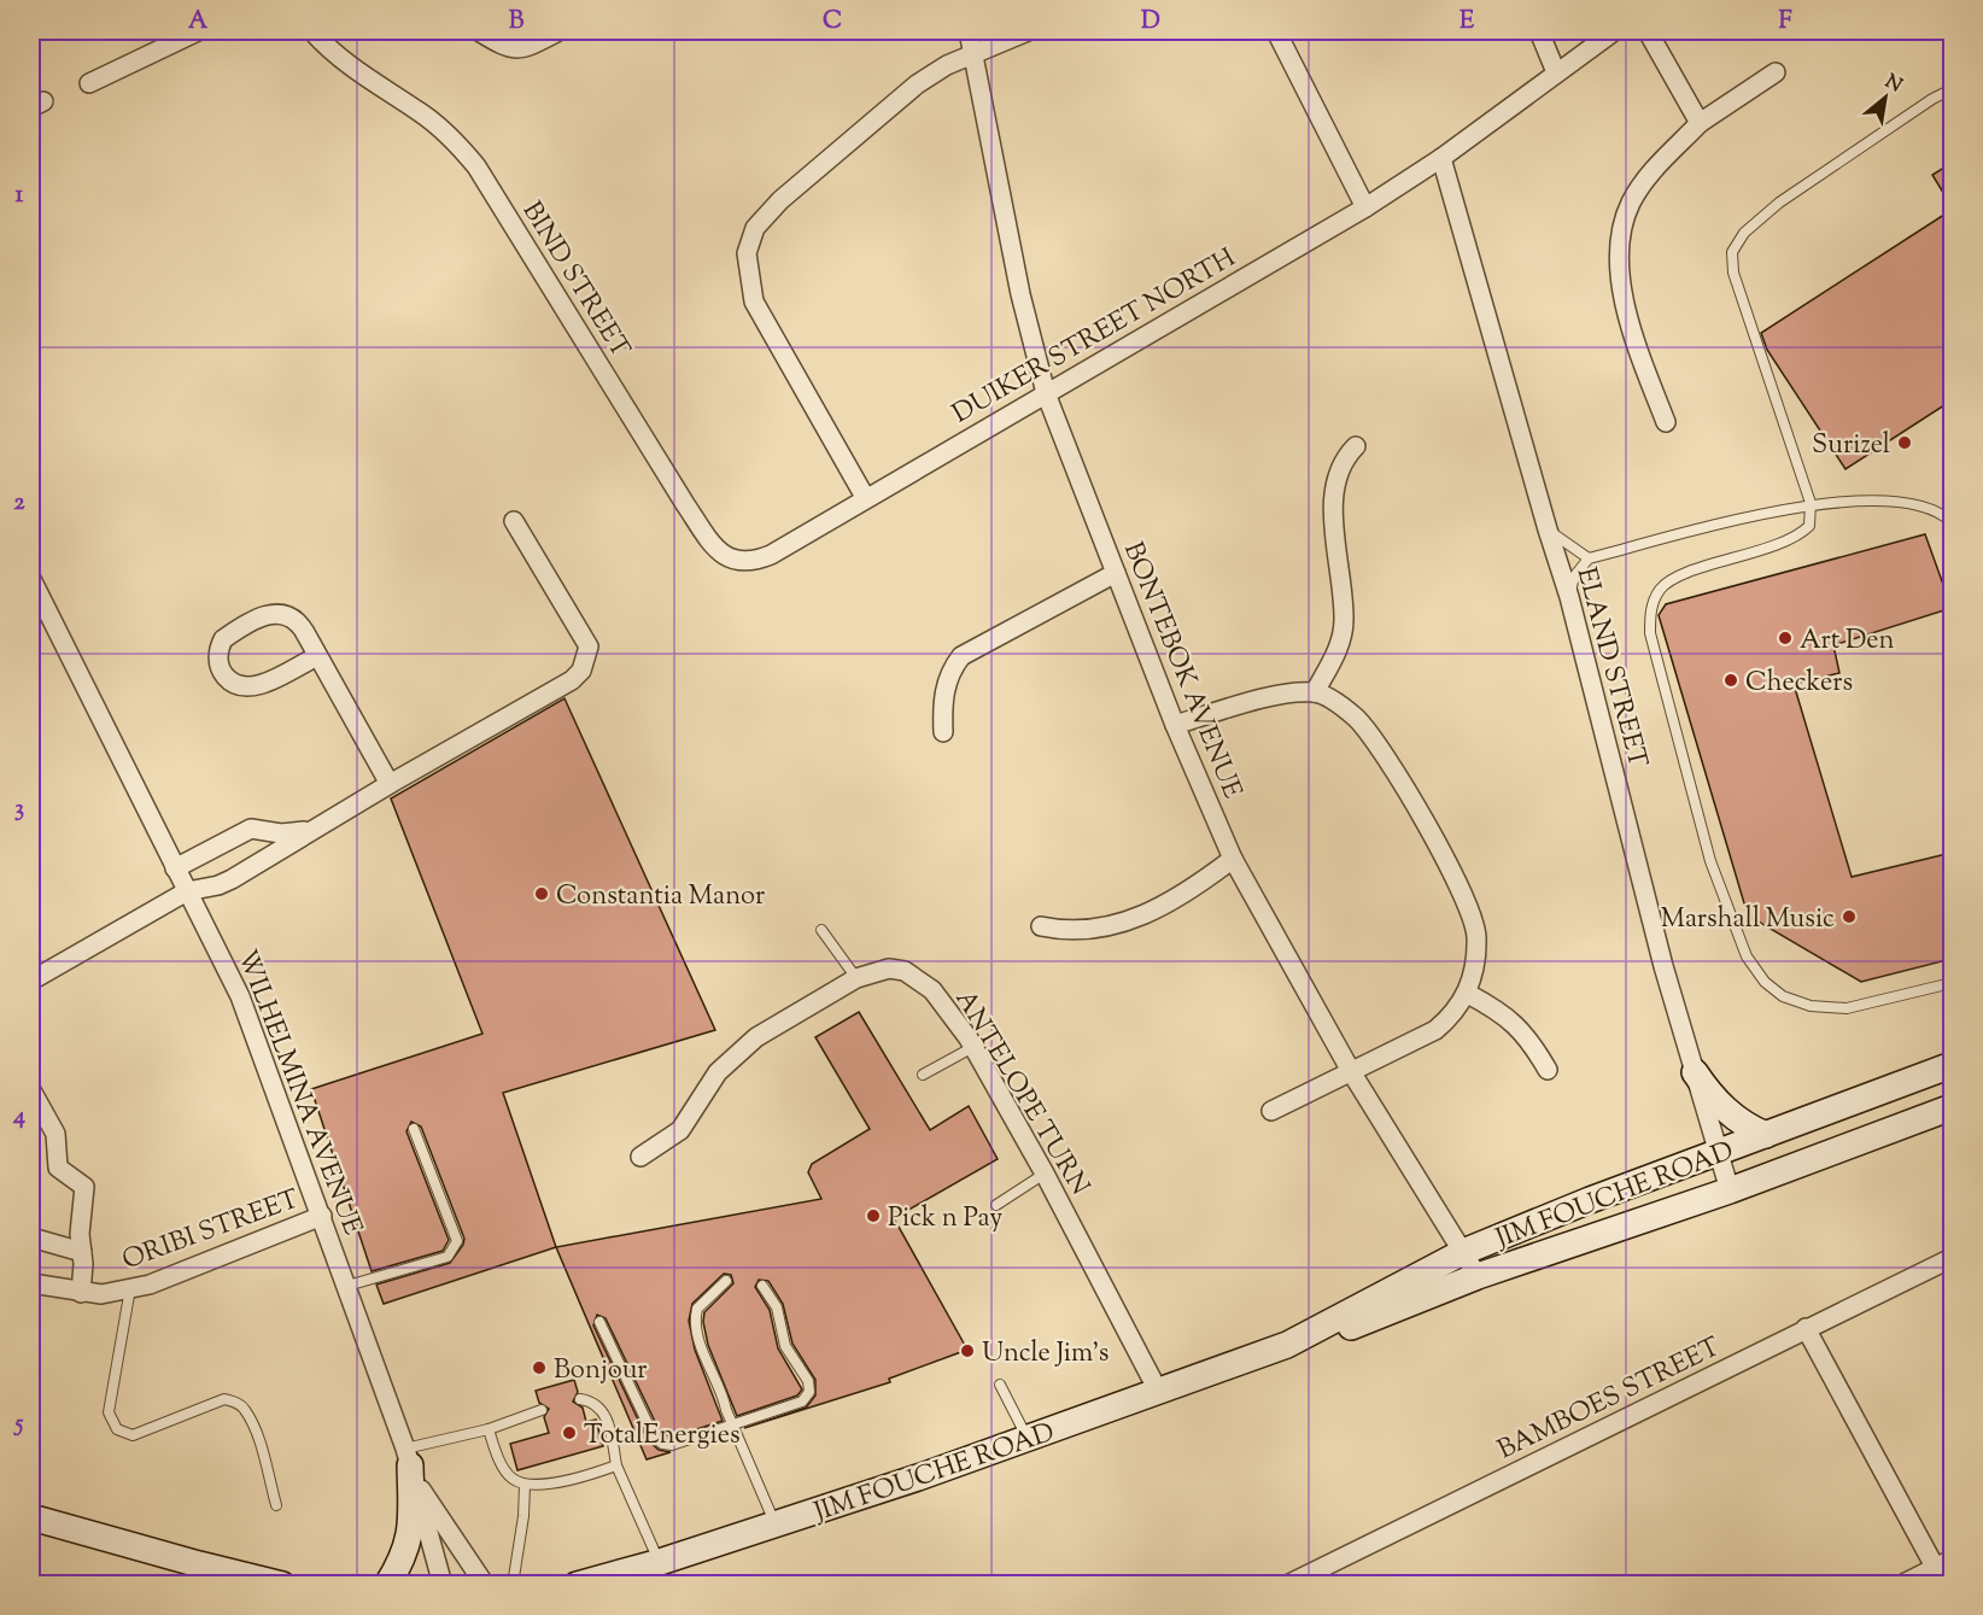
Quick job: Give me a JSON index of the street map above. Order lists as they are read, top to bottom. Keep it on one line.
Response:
{"streets":{"street":["BIND STREET","DUIKER STREET NORTH","ELAND STREET","BONTEBOK AVENUE","WILHELMINA AVENUE","ANTELOPE TURN","JIM FOUCHE ROAD","ORIBI STREET","BAMBOES STREET"]},"crossings":[["BIND STREET","DUIKER STREET NORTH"],["DUIKER STREET NORTH","ELAND STREET"],["DUIKER STREET NORTH","BONTEBOK AVENUE"],["ELAND STREET","JIM FOUCHE ROAD"],["BONTEBOK AVENUE","JIM FOUCHE ROAD"],["WILHELMINA AVENUE","ORIBI STREET"],["ANTELOPE TURN","JIM FOUCHE ROAD"]],"places":["Surizel","Art Den","Checkers","Constantia Manor","Marshall Music","Pick n Pay","Uncle Jim's","Bonjour","TotalEnergies"],"north":"top right","grid":{"columns":["A","B","C","D","E","F"],"rows":["1","2","3","4","5"]}}
